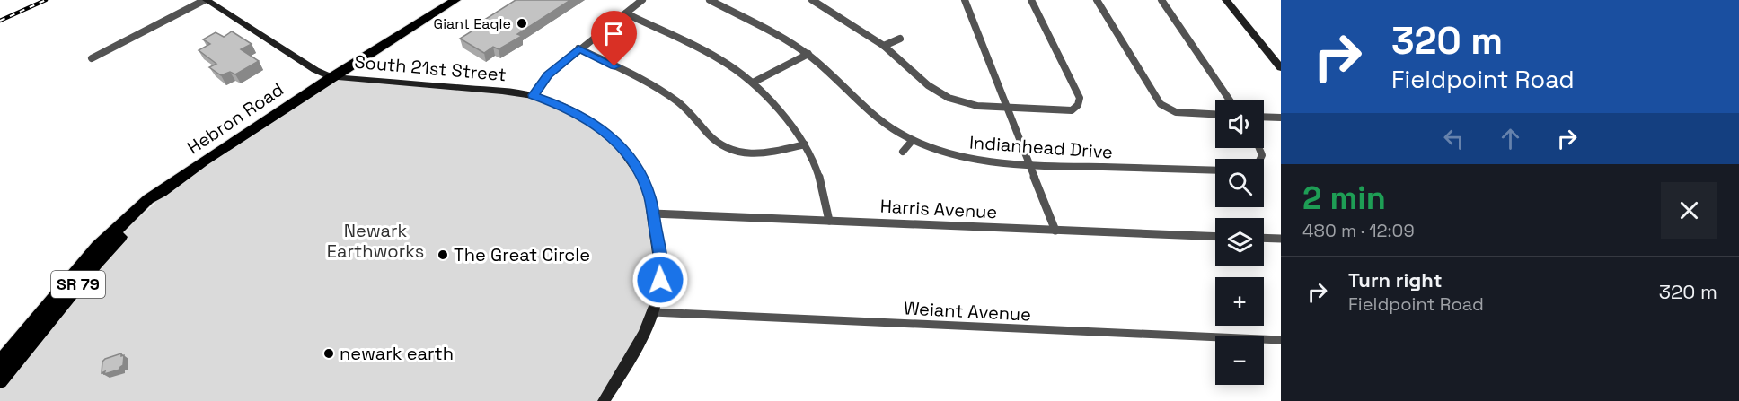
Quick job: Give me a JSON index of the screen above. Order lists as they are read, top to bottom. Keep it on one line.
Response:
{"streets":{"highway":["Hebron Road","SR 79"],"main road":["South 21st Street"],"street":["Indianhead Drive","Harris Avenue","Weiant Avenue"]},"crossings":[["South 21st Street","Hebron Road"],["South 21st Street","Harris Avenue"],["South 21st Street","Weiant Avenue"]],"parks":["Newark Earthworks"],"places":["Giant Eagle","The Great Circle","newark earth"],"page":{"turn":["320 m","Fieldpoint Road"],"map_buttons":["+","−"],"heading":["2 min","480 m · 12:09"],"list":[{"name":"Turn right","note":"Fieldpoint Road","value":"320 m"}]}}
